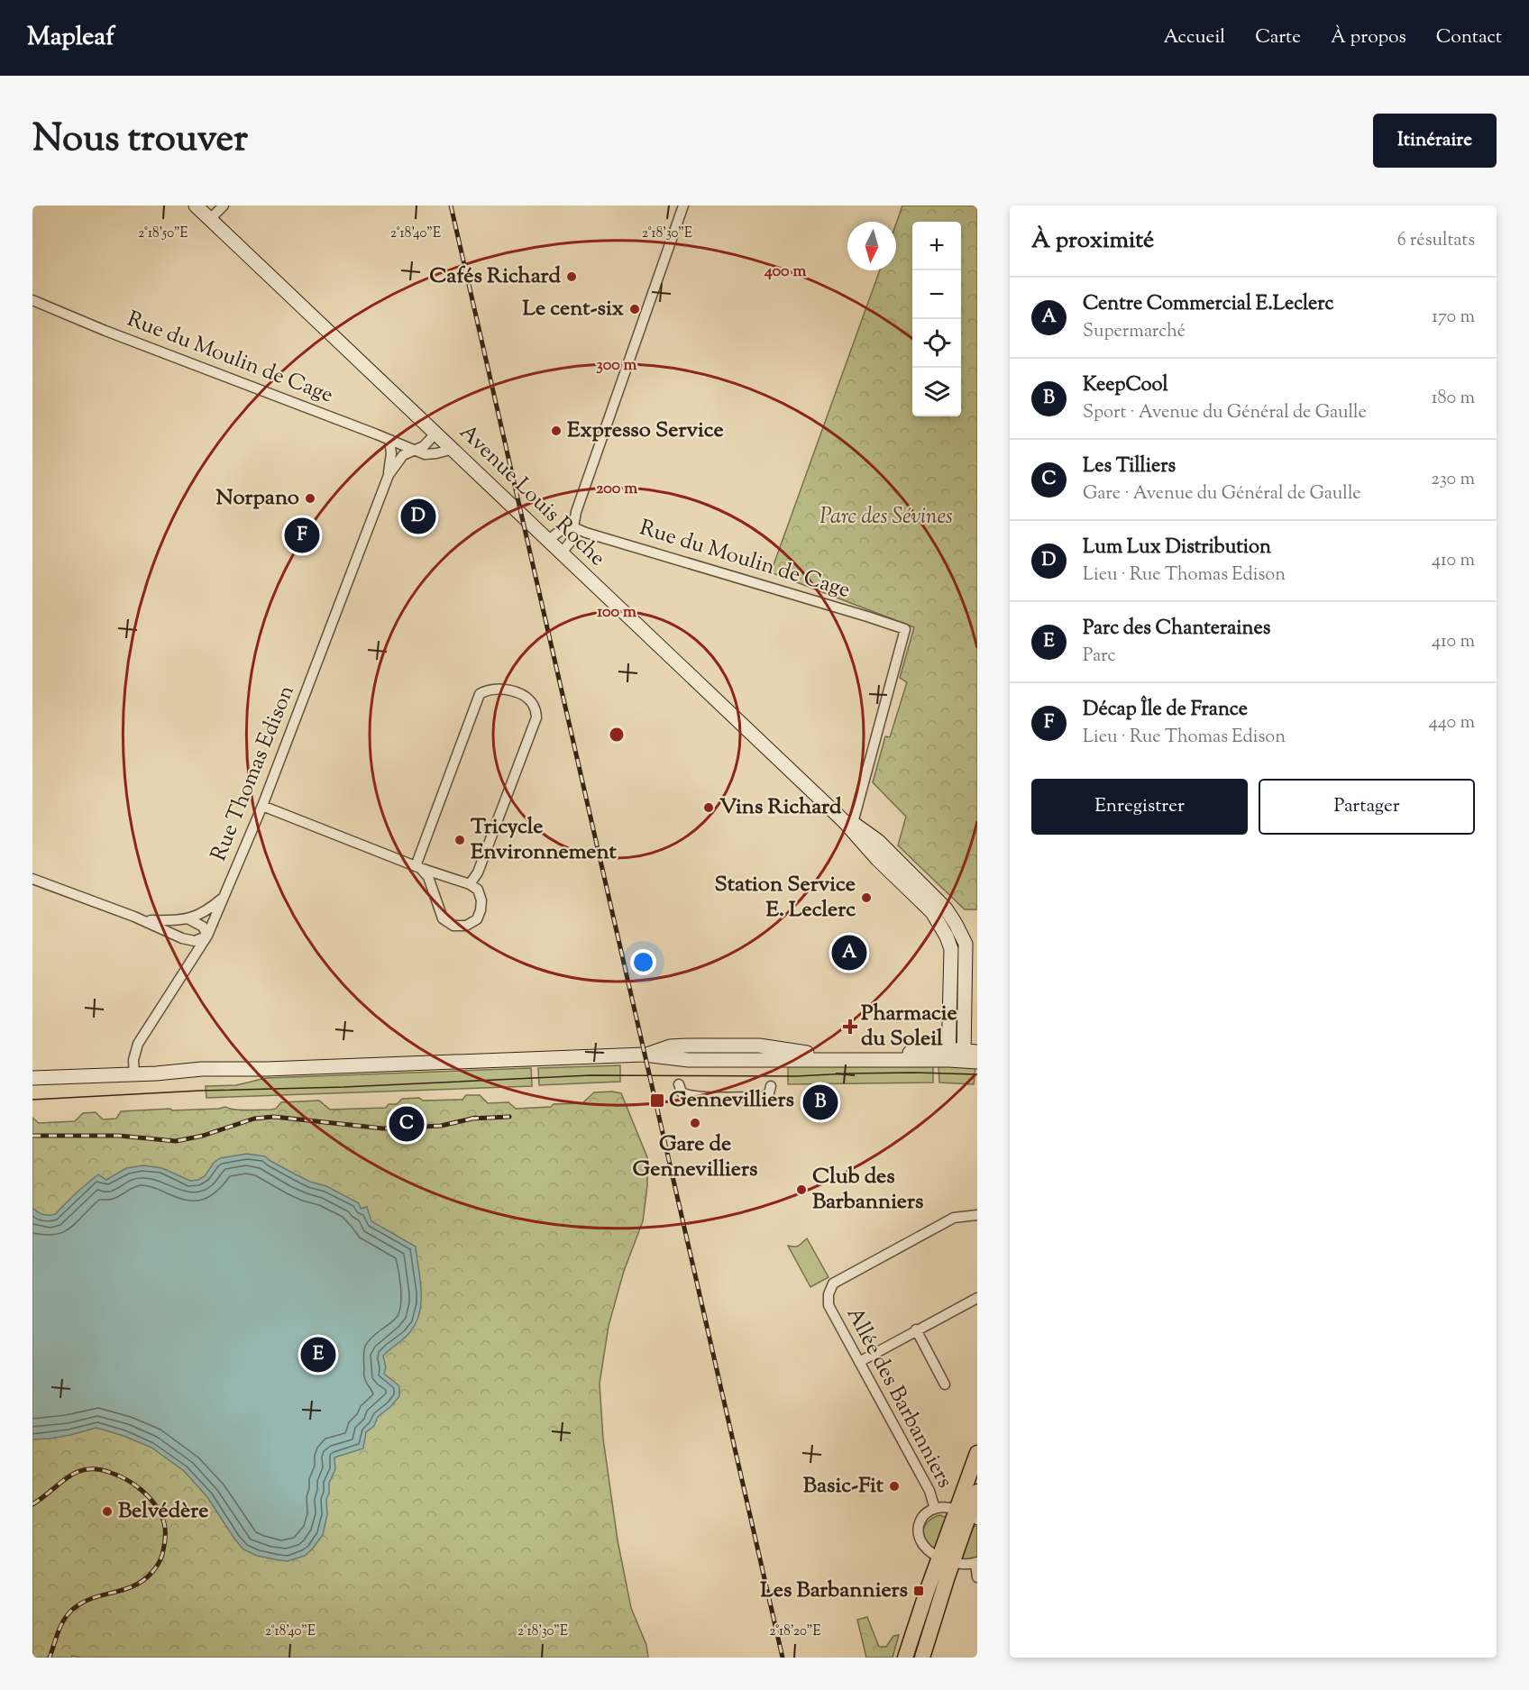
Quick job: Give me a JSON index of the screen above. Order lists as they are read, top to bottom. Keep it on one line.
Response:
{"streets":{"main road":["Avenue Louis Roche"],"street":["Rue du Moulin de Cage","Rue Thomas Edison","Allée des Barbanniers"]},"crossings":[["Rue du Moulin de Cage","Avenue Louis Roche"],["Rue du Moulin de Cage","Rue Thomas Edison"]],"parks":["Parc des Sévines"],"places":{"other":["Cafés Richard","Le cent-six","Expresso Service","Norpano","Vins Richard","Tricycle Environnement","Station Service E. Leclerc","Gare de Gennevilliers","Club des Barbanniers","Basic-Fit","Belvédère"],"health":["Pharmacie du Soleil"],"transit":["Gennevilliers","Les Barbanniers"]},"north":"bottom","page":{"header":"Mapleaf","nav":["Accueil","Carte","À propos","Contact"],"title":"Nous trouver","buttons":["Itinéraire",["Enregistrer","Partager"]],"heading":["À proximité","6 résultats"],"map_buttons":["+","−"],"list":[{"mark":"A","name":"Centre Commercial E.Leclerc","note":"Supermarché","value":"170 m"},{"mark":"B","name":"KeepCool","note":"Sport · Avenue du Général de Gaulle","value":"180 m"},{"mark":"C","name":"Les Tilliers","note":"Gare · Avenue du Général de Gaulle","value":"230 m"},{"mark":"D","name":"Lum Lux Distribution","note":"Lieu · Rue Thomas Edison","value":"410 m"},{"mark":"E","name":"Parc des Chanteraines","note":"Parc","value":"410 m"},{"mark":"F","name":"Décap Île de France","note":"Lieu · Rue Thomas Edison","value":"440 m"}],"pins":["D","F","A","B","C","E"]},"coordinates":["2°18'50\"E","2°18'40\"E","2°18'30\"E","2°18'20\"E"],"rings":["400 m","300 m","200 m","100 m"]}
